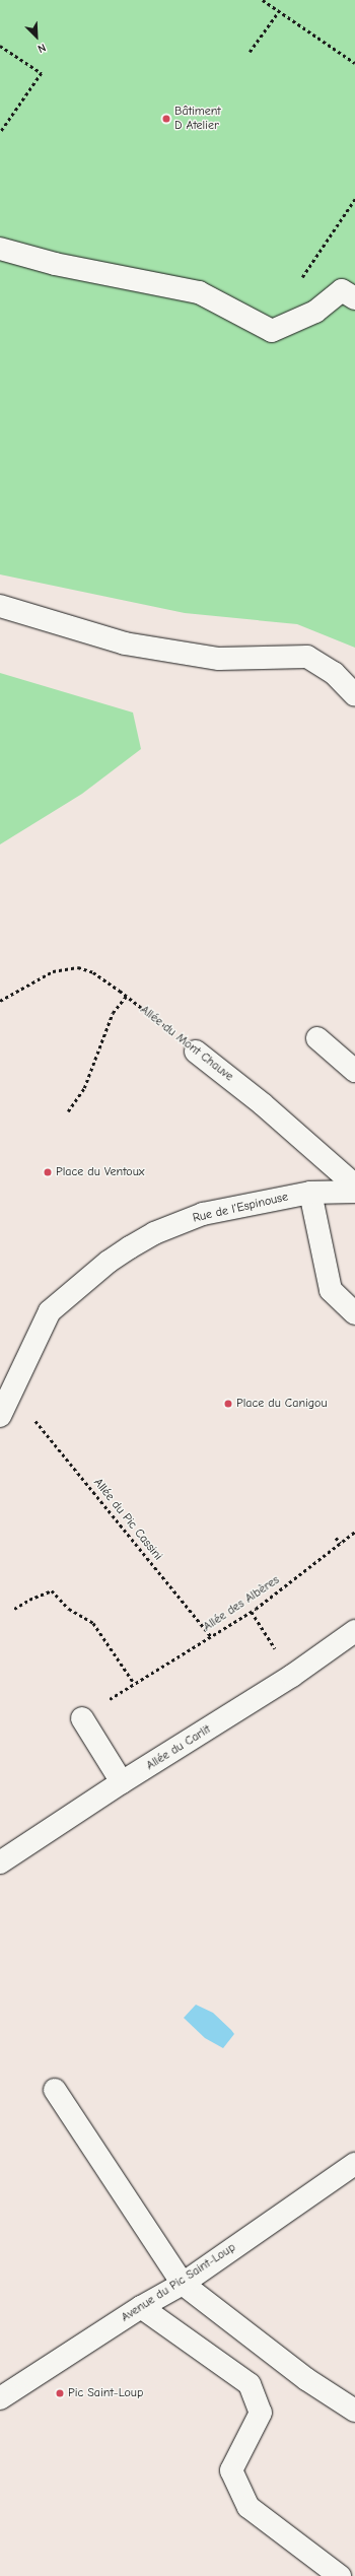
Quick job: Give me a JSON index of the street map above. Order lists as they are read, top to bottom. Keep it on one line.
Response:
{"streets":{"street":["Allée du Mont Chauve","Rue de l'Espinouse","Allée du Carlit","Avenue du Pic Saint-Loup"],"path":["Allée du Pic Cassini","Allée des Albères"]},"crossings":[["Allée du Pic Cassini","Allée des Albères"]],"places":["Bâtiment D Atelier","Place du Ventoux","Place du Canigou","Pic Saint-Loup"],"north":"bottom right"}
